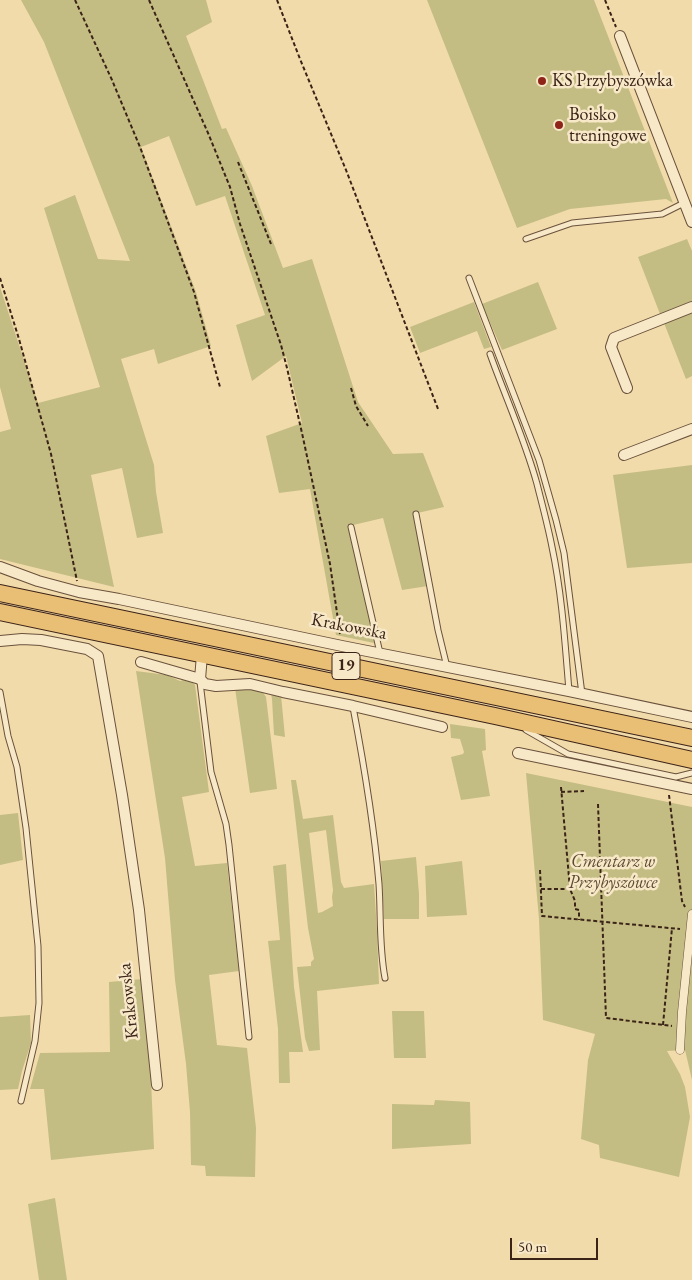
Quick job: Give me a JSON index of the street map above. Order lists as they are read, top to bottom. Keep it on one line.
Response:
{"streets":{"main road":["19"],"street":["Krakowska"]},"parks":["Cmentarz w Przybyszówce"],"places":["KS Przybyszówka","Boisko treningowe"],"scale_bar":"50 m"}
